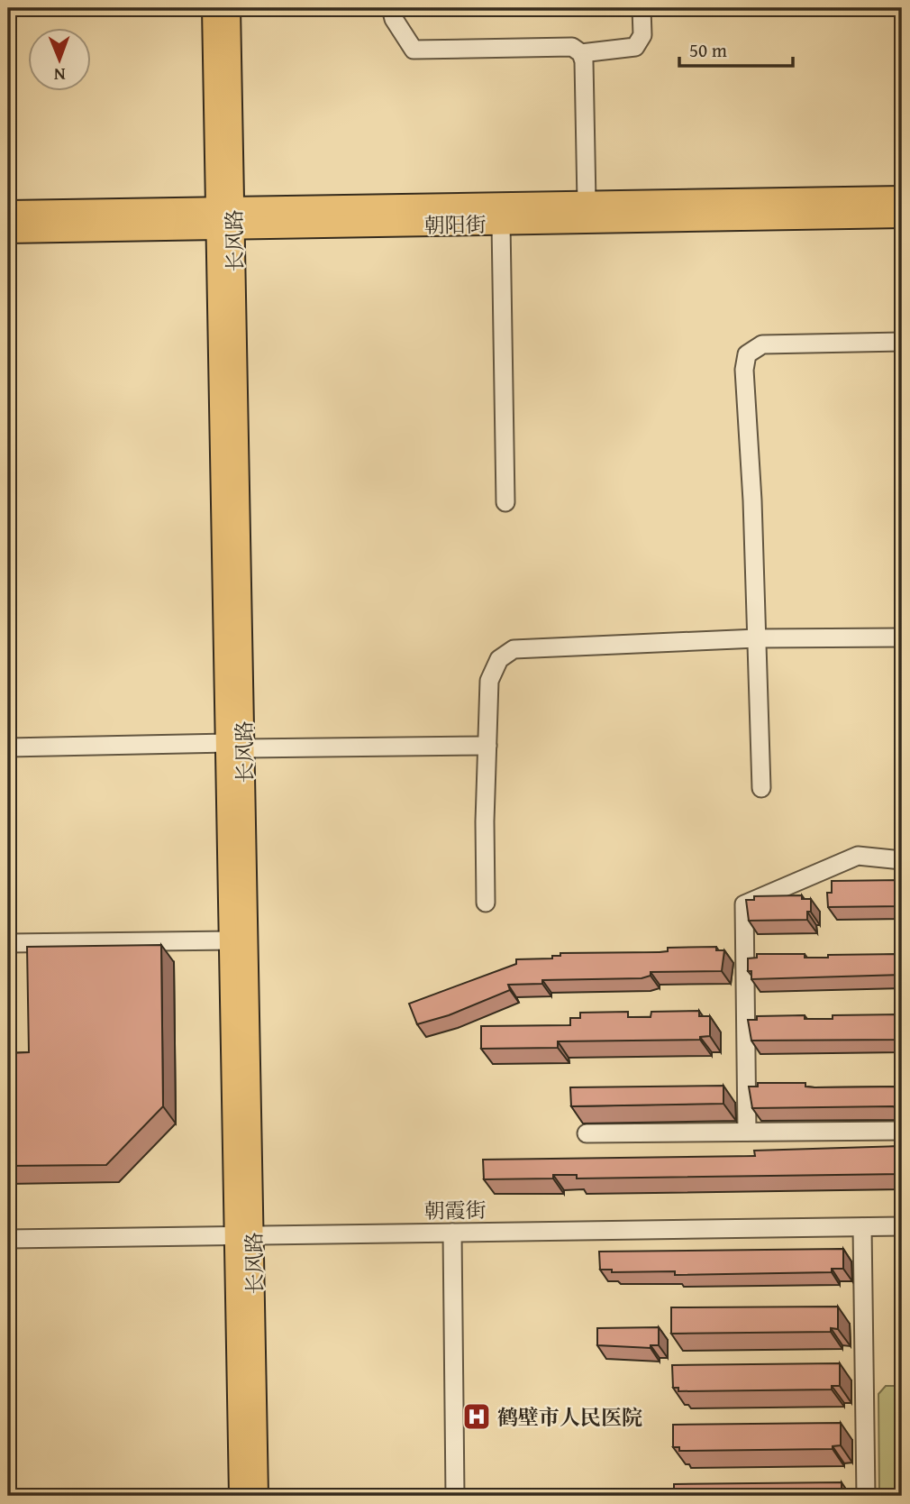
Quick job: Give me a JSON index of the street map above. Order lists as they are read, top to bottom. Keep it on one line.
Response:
{"streets":{"main road":["朝阳街","长风路"],"street":["朝霞街"]},"crossings":[["朝阳街","长风路"],["长风路","朝霞街"]],"places":{"hospital":["鹤壁市人民医院"]},"scale_bar":"50 m","north":"bottom"}
